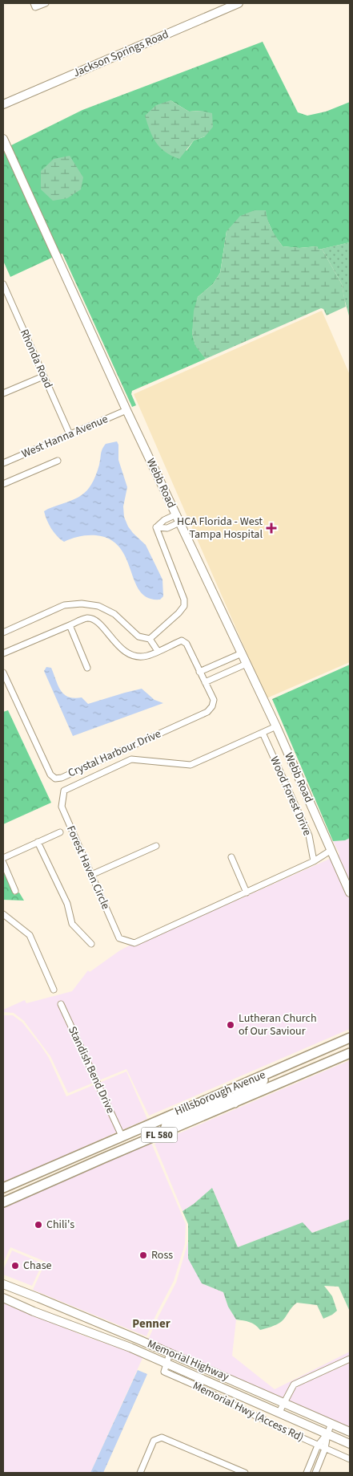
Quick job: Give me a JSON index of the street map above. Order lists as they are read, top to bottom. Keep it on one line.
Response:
{"streets":{"main road":["Hillsborough Avenue","FL 580"],"street":["Jackson Springs Road","Rhonda Road","West Hanna Avenue","Webb Road","Crystal Harbour Drive","Wood Forest Drive","Forest Haven Circle","Standish Bend Drive","Memorial Highway","Memorial Hwy (Access Rd)"]},"crossings":[["Rhonda Road","West Hanna Avenue"],["West Hanna Avenue","Webb Road"],["Webb Road","Forest Haven Circle"],["Wood Forest Drive","Forest Haven Circle"],["Standish Bend Drive","Hillsborough Avenue"],["Memorial Highway","Memorial Hwy (Access Rd)"]],"districts":["Penner"],"places":{"health":["HCA Florida - West Tampa Hospital"],"other":["Lutheran Church of Our Saviour","Chili's","Ross","Chase"]}}
